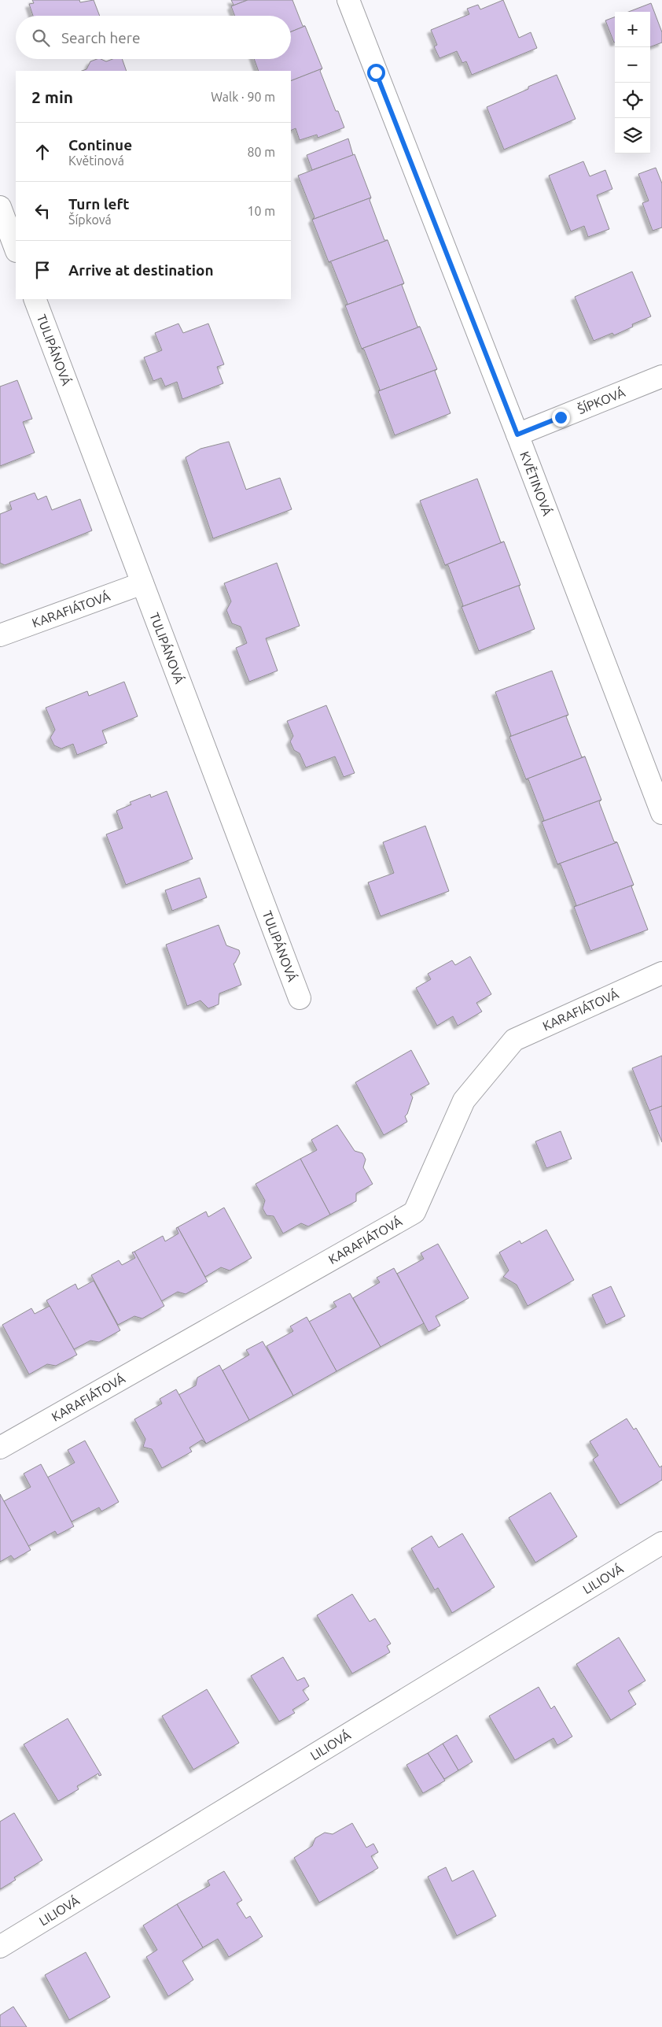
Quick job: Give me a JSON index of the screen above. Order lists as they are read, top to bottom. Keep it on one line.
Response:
{"streets":{"street":["TULIPÁNOVÁ","ŠÍPKOVÁ","KVĚTINOVÁ","KARAFIÁTOVÁ","LILIOVÁ"]},"crossings":[["TULIPÁNOVÁ","KARAFIÁTOVÁ"],["ŠÍPKOVÁ","KVĚTINOVÁ"]],"page":{"map_buttons":["+","−"],"search":"Search here","heading":["2 min","Walk · 90 m"],"list":[["Continue","Květinová","80 m"],["Turn left","Šípková","10 m"],"Arrive at destination"]}}
